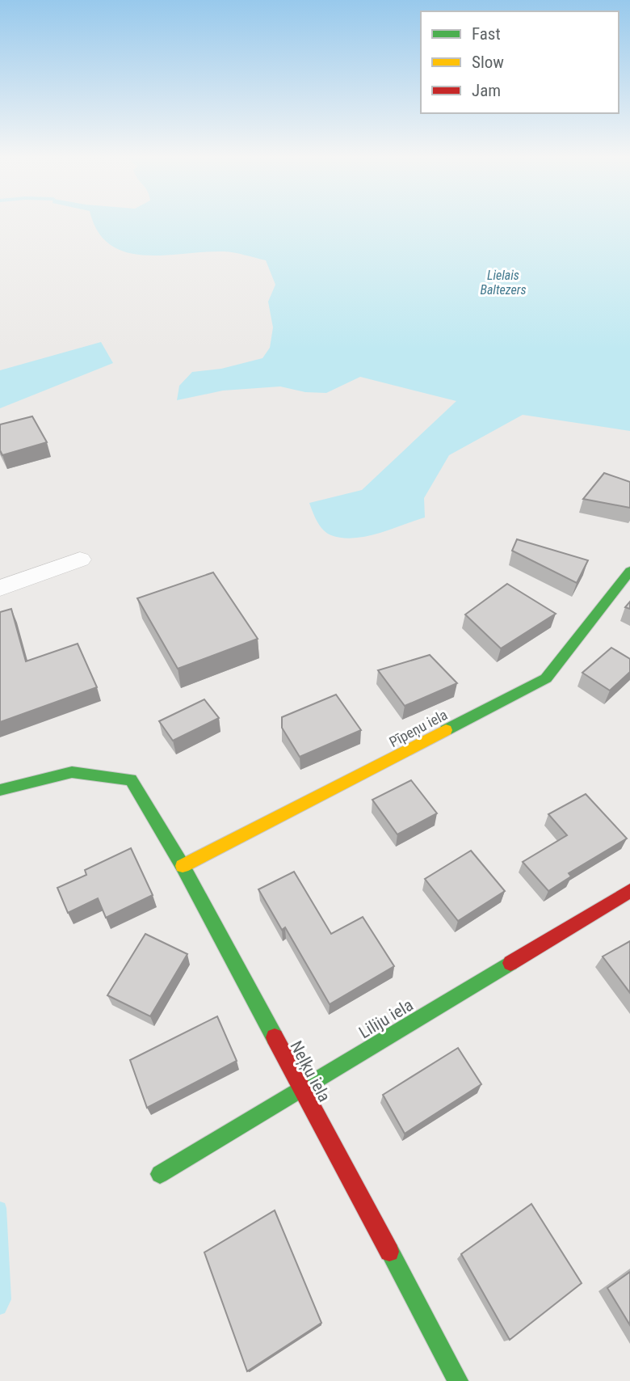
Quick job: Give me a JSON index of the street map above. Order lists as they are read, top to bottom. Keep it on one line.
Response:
{"streets":{"street":["Pīpeņu iela","Liliju iela","Neļķu iela"]},"crossings":[["Pīpeņu iela","Neļķu iela"],["Liliju iela","Neļķu iela"]],"water":["Lielais Baltezers"],"legend":["Fast","Slow","Jam"]}
